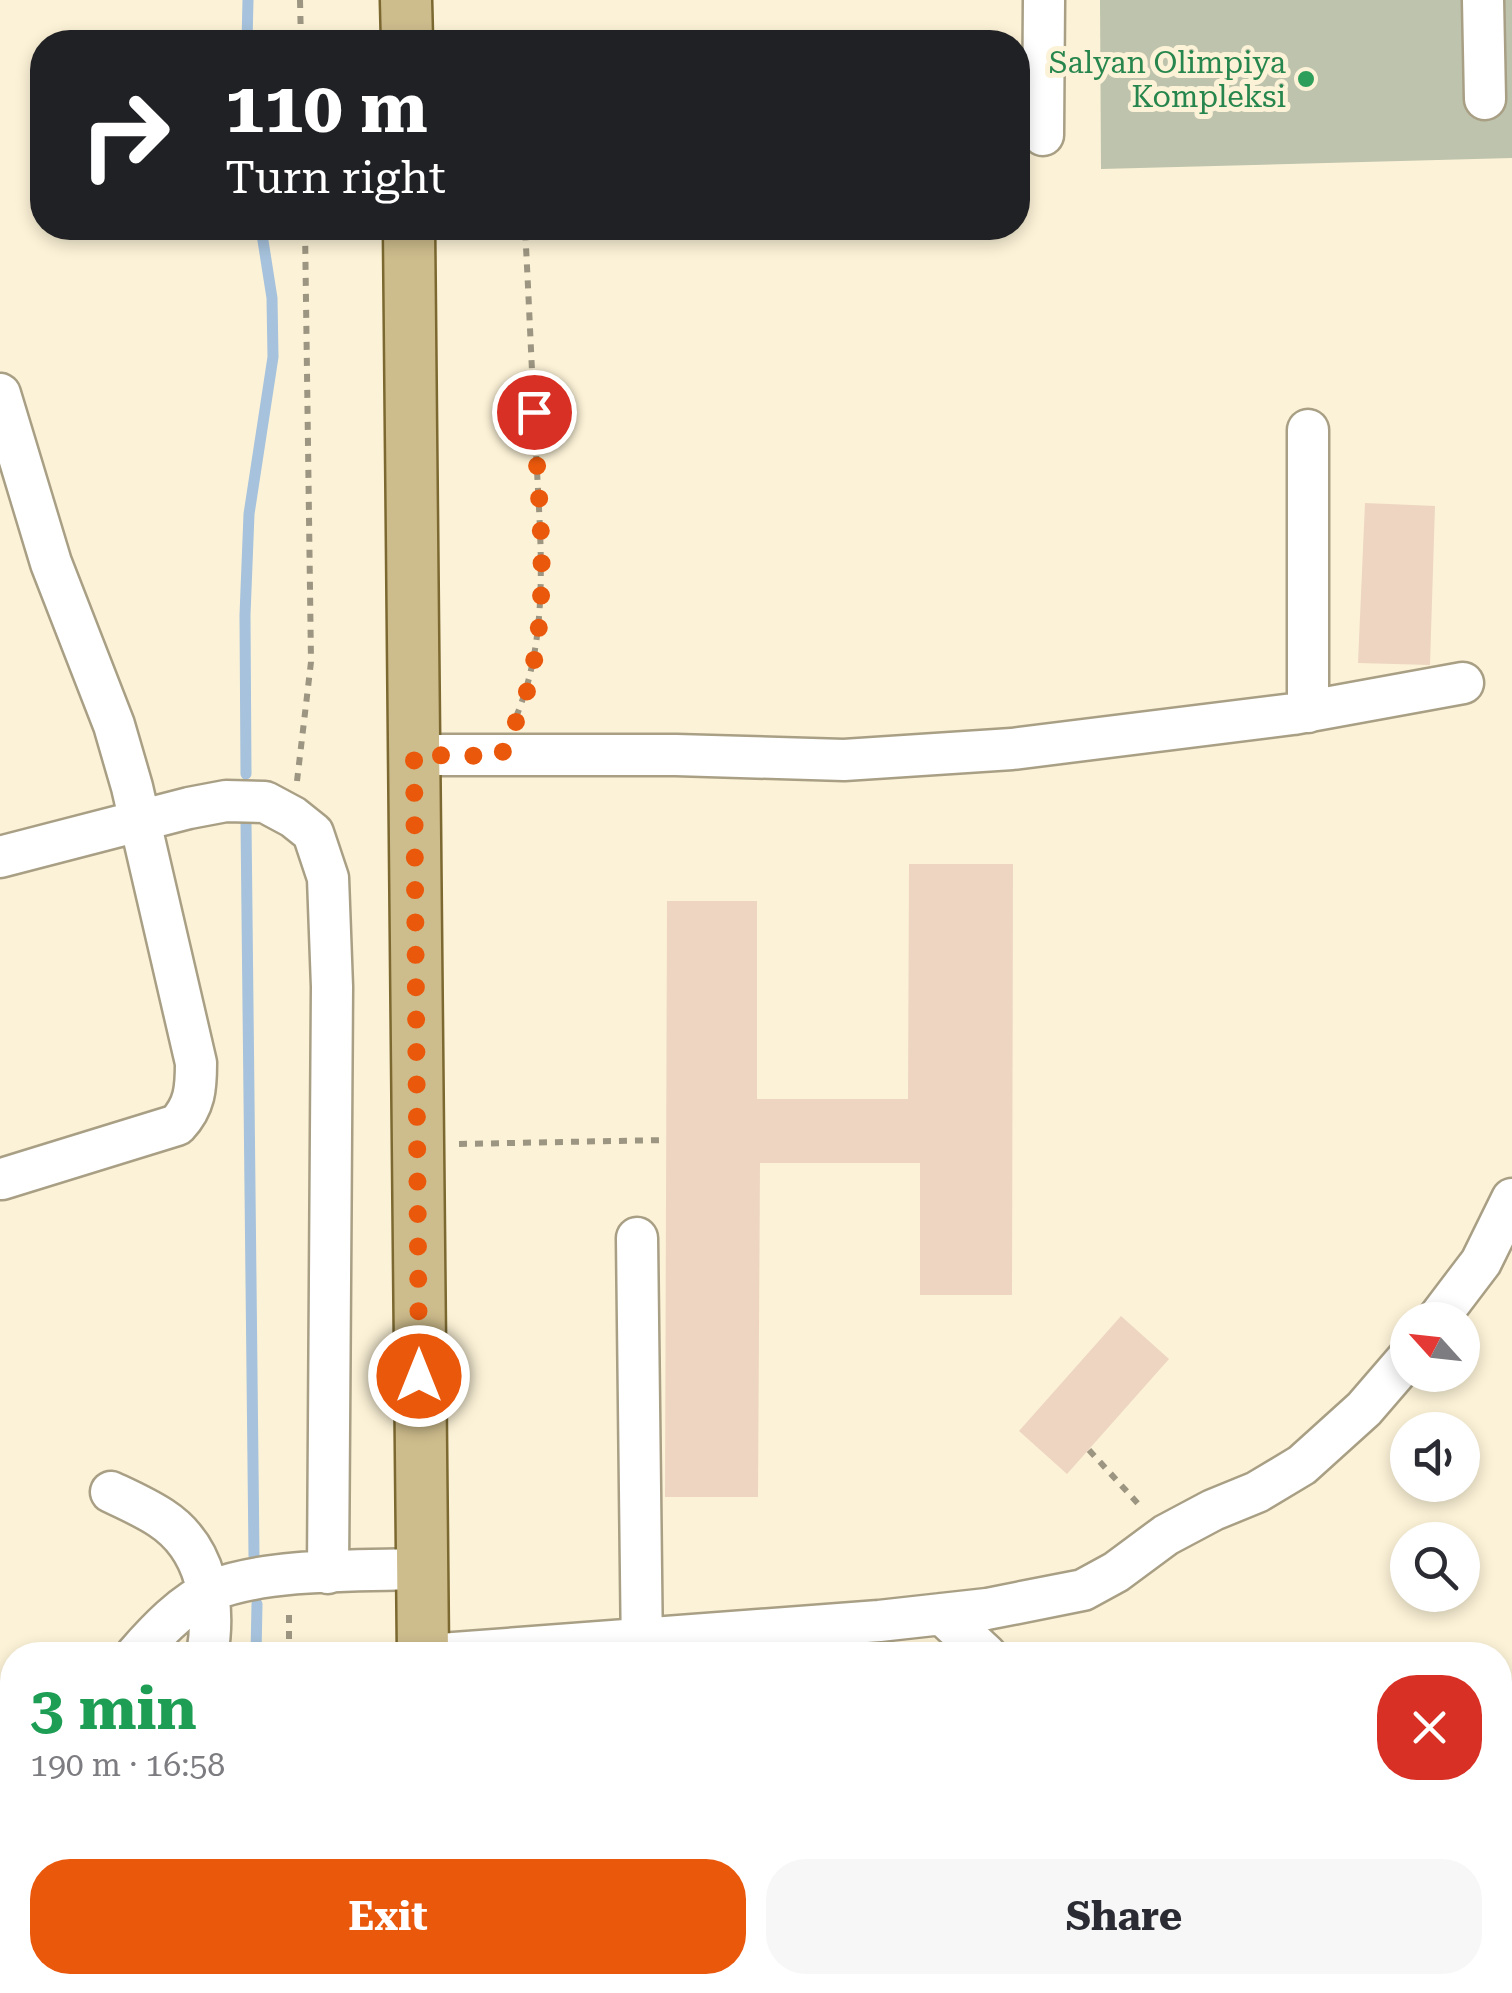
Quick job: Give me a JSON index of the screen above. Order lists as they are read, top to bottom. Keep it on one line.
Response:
{"places":["Salyan Olimpiya Kompleksi"],"north":"top left","page":{"turn":["110 m","Turn right"],"heading":["3 min","190 m · 16:58"],"buttons":["Exit","Share"]}}
